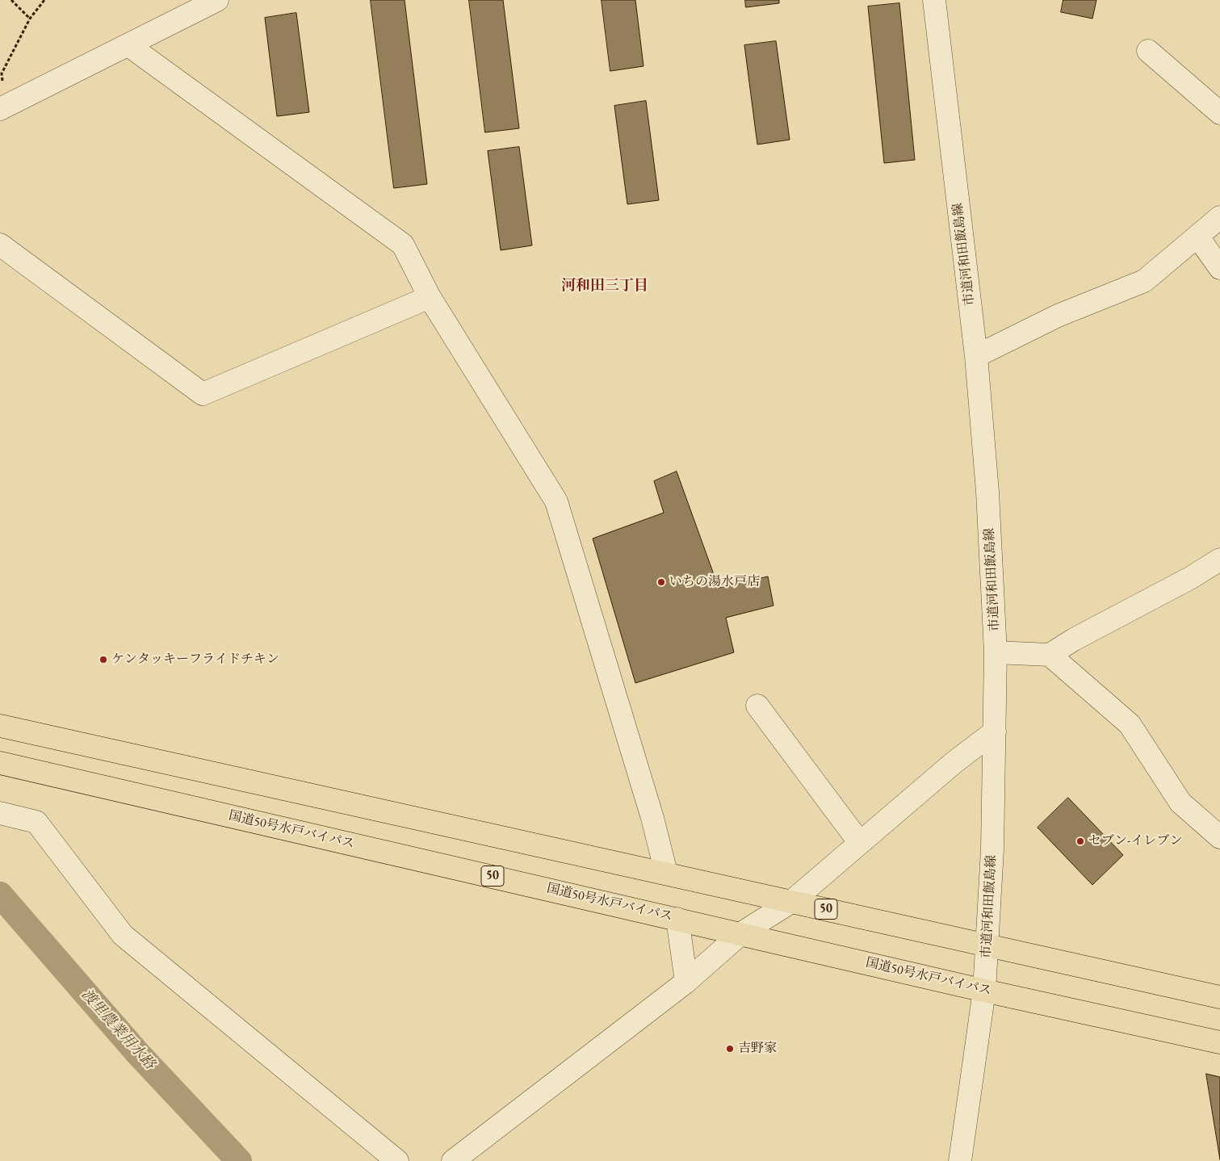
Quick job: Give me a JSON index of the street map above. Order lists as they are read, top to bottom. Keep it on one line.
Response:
{"streets":{"highway":["国道50号水戸バイパス","50"],"street":["市道河和田飯島線"]},"crossings":[["市道河和田飯島線","国道50号水戸バイパス"],["市道河和田飯島線","50"]],"districts":["河和田三丁目"],"water":["渡里農業用水路"],"places":["いちの湯水戸店","ケンタッキーフライドチキン","セブン-イレブン","吉野家"]}
